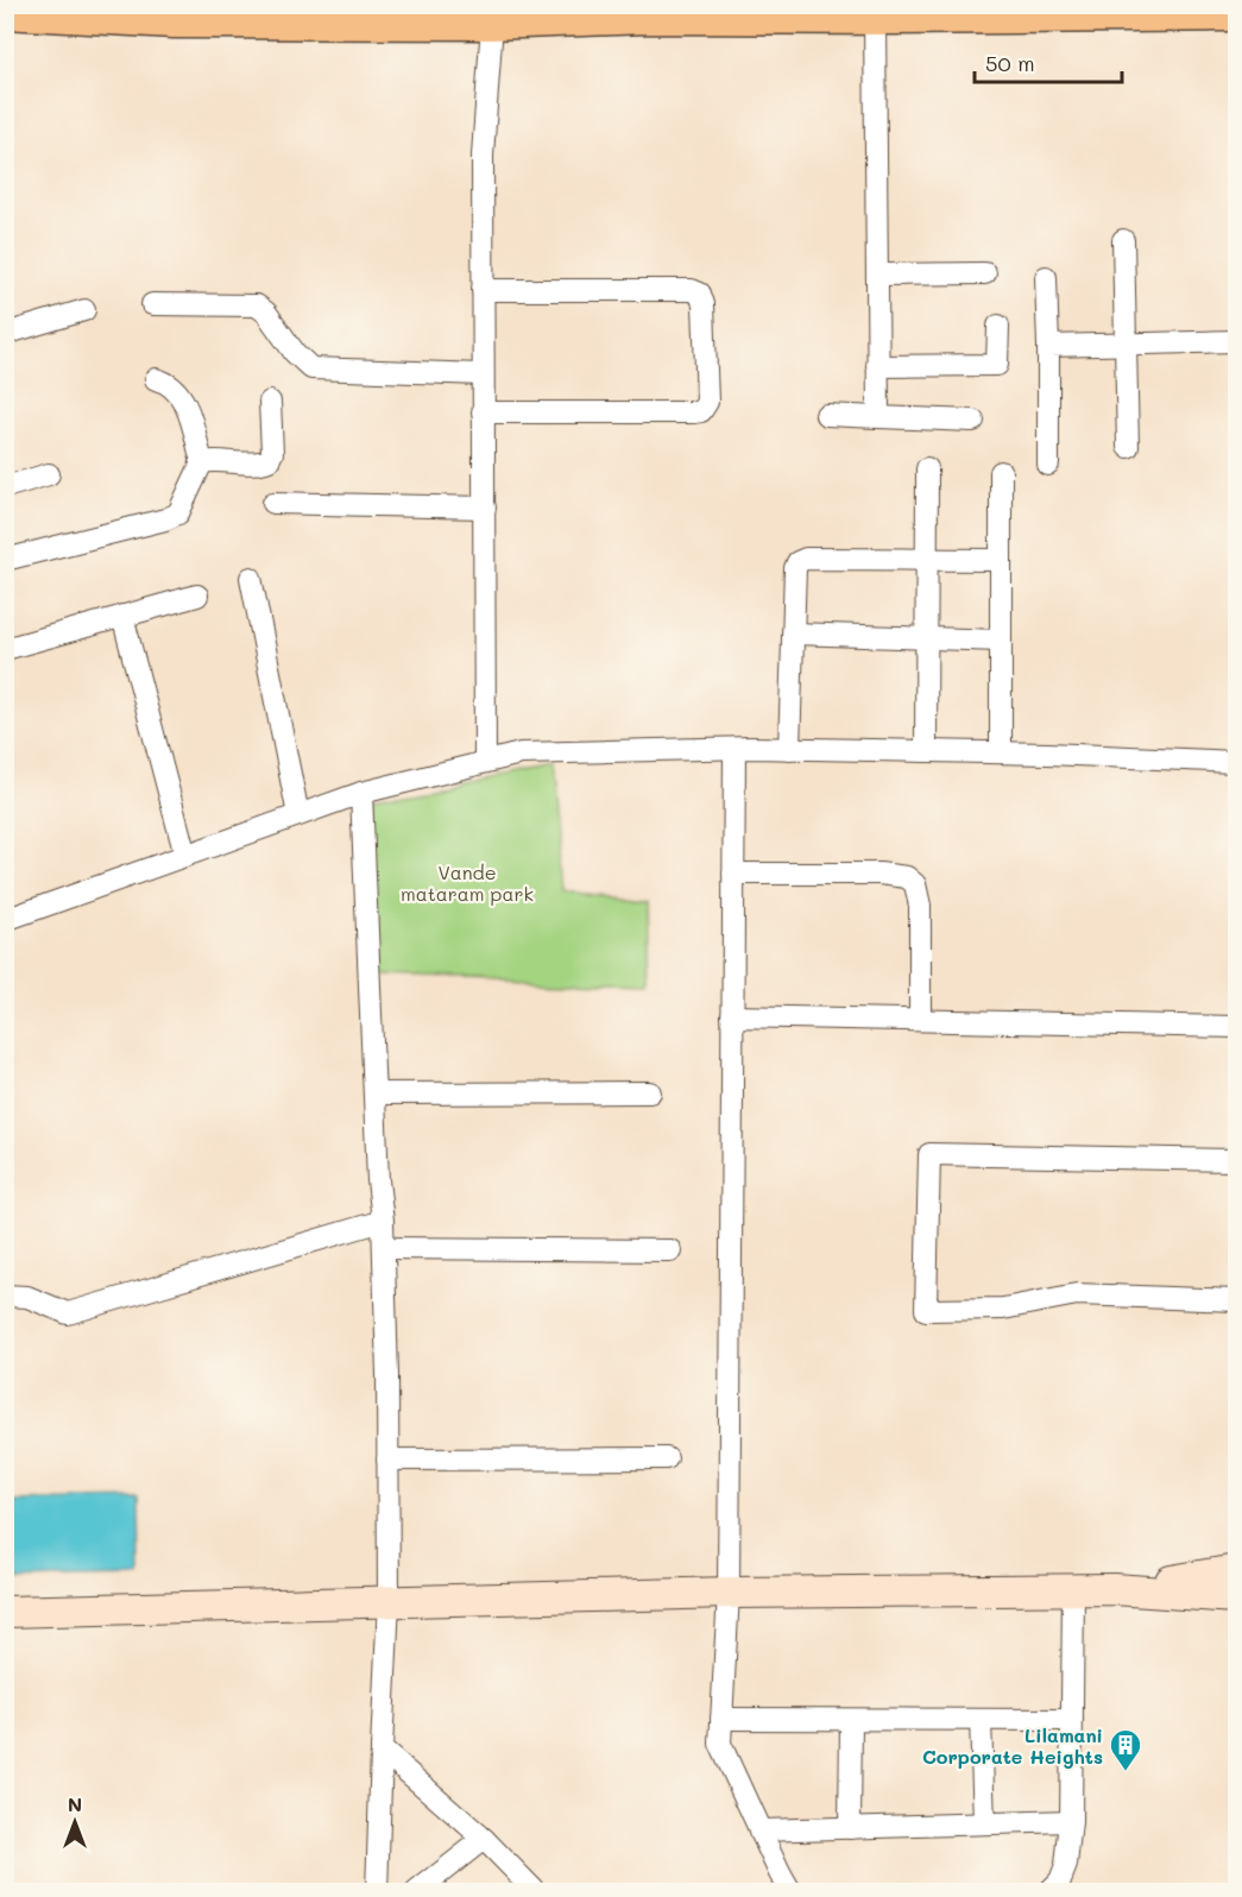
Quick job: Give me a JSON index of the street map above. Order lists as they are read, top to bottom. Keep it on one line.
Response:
{"parks":["Vande mataram park"],"places":{"building":["Lilamani Corporate Heights"]},"scale_bar":"50 m","north":"top"}
